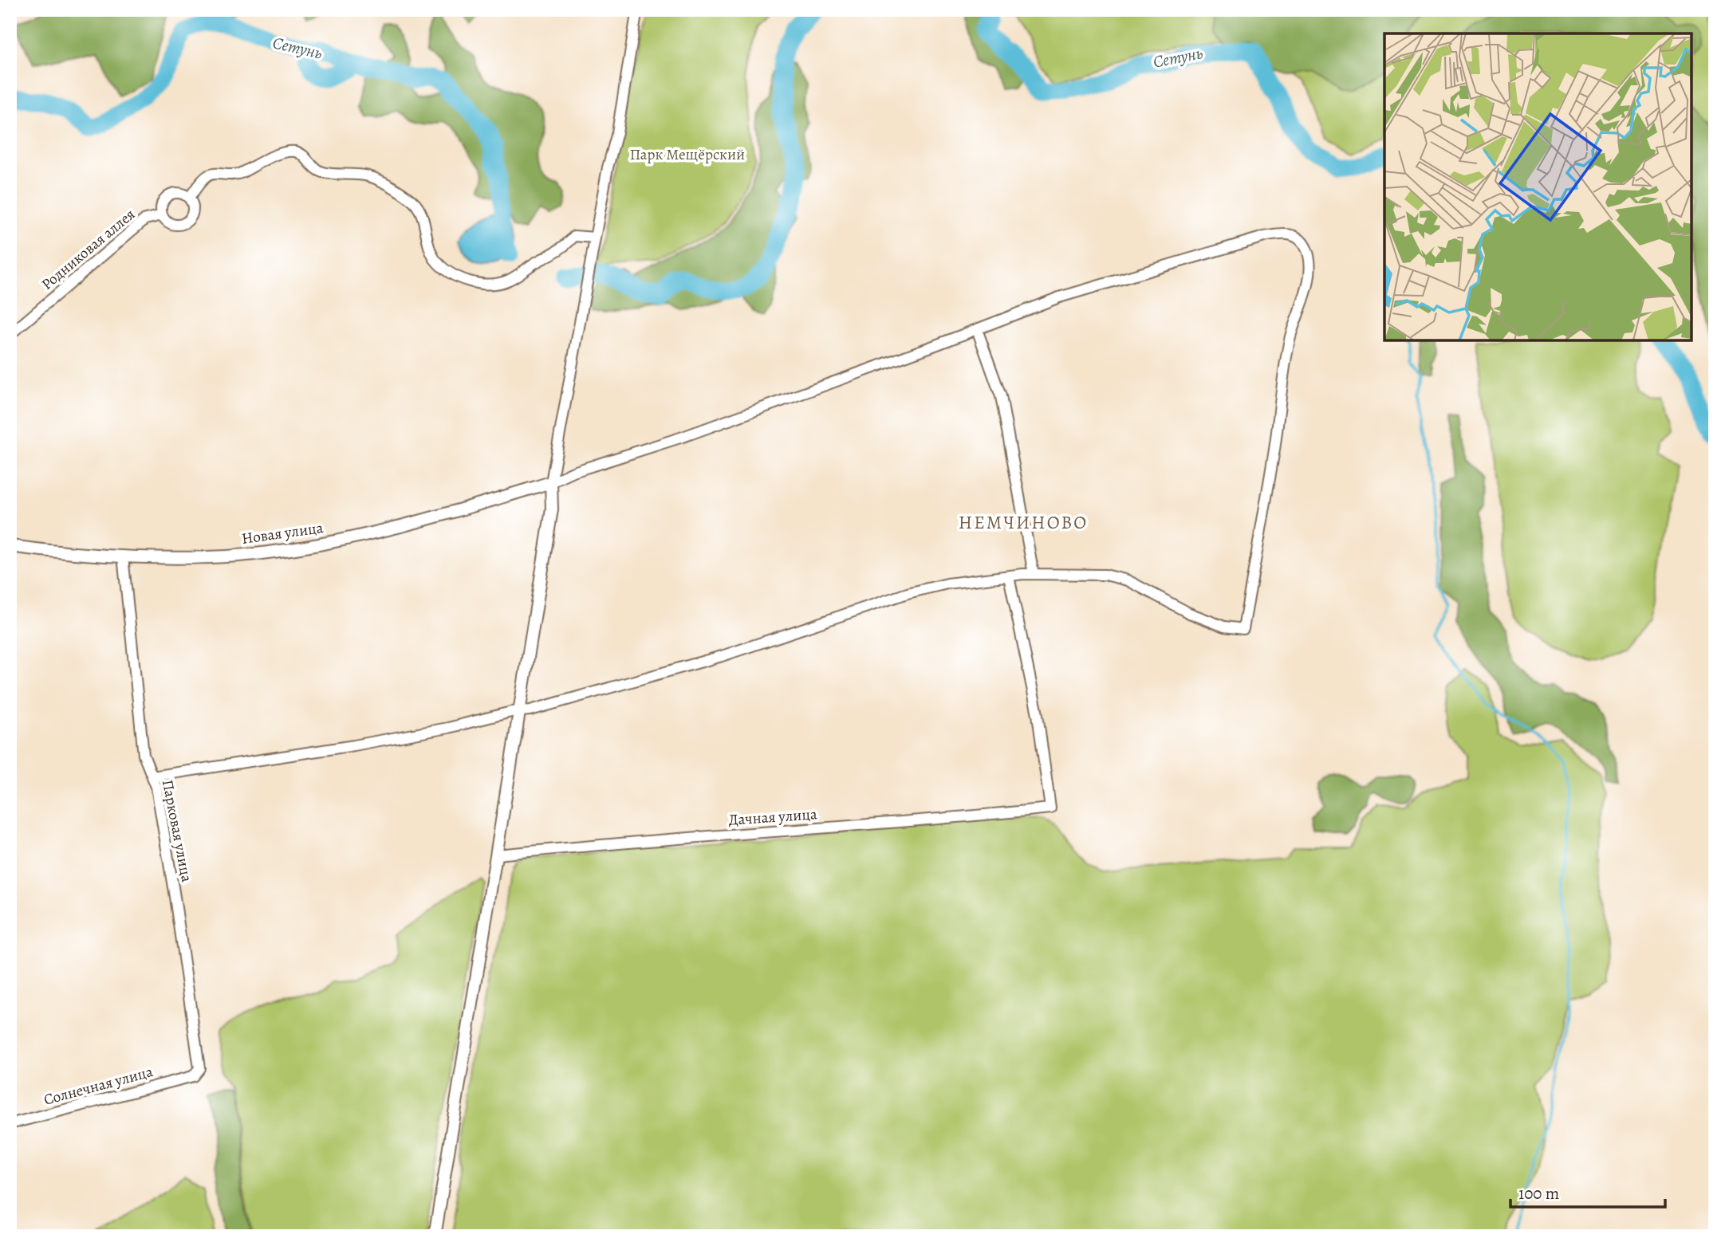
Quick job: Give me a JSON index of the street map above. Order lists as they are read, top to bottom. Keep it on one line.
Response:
{"streets":{"street":["Родниковая аллея","Новая улица","Дачная улица","Парковая улица","Солнечная улица"]},"crossings":[["Новая улица","Парковая улица"],["Парковая улица","Солнечная улица"]],"districts":["НЕМЧИНОВО"],"water":["Сетунь"],"parks":["Парк Мещёрский"],"scale_bar":"100 m"}
